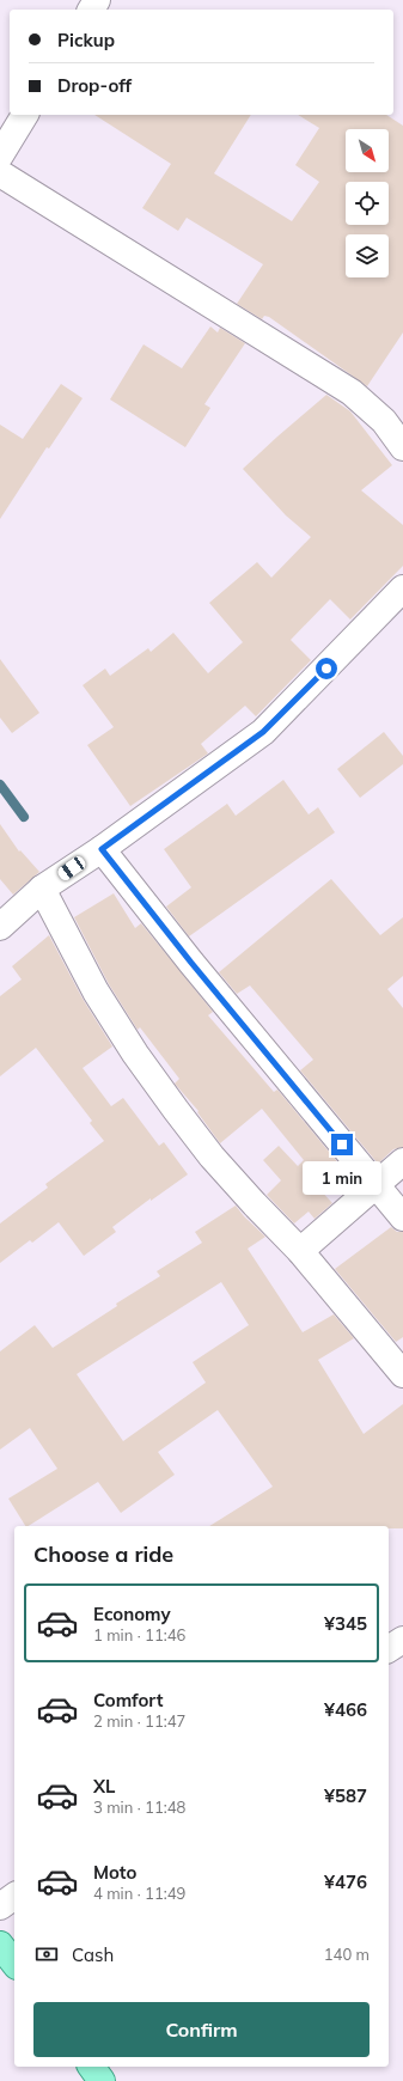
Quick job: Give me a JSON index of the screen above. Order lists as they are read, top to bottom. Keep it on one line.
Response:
{"north":"bottom right","page":{"banner":["Pickup","Drop-off"],"bubble":"1 min","heading":"Choose a ride","list":[{"name":"Economy","note":"1 min · 11:46","value":"¥345"},{"name":"Comfort","note":"2 min · 11:47","value":"¥466"},{"name":"XL","note":"3 min · 11:48","value":"¥587"},{"name":"Moto","note":"4 min · 11:49","value":"¥476"}],"pay":["Cash","140 m"],"buttons":"Confirm"}}
